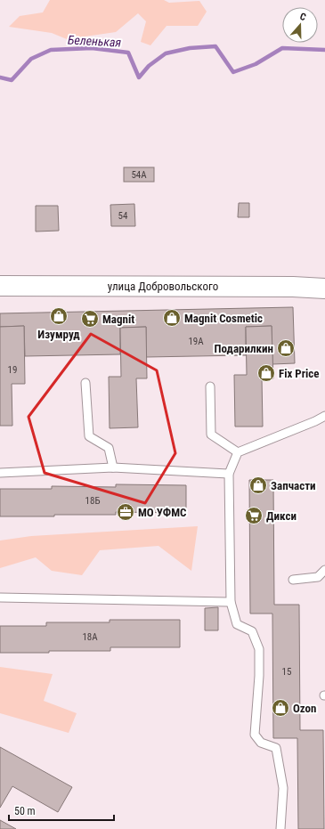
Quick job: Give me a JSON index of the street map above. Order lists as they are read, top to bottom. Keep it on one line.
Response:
{"streets":{"street":["улица Добровольского"]},"water":["Беленькая"],"places":{"shop":["Изумруд","Magnit Cosmetic","Подарилкин","Fix Price","Запчасти","Ozon"],"supermarket":["Magnit","Дикси"],"office":["МО УФМС"]},"house_numbers":["54А","54","19А","19","18Б","18А","15"],"scale_bar":"50 m","north":"top"}
